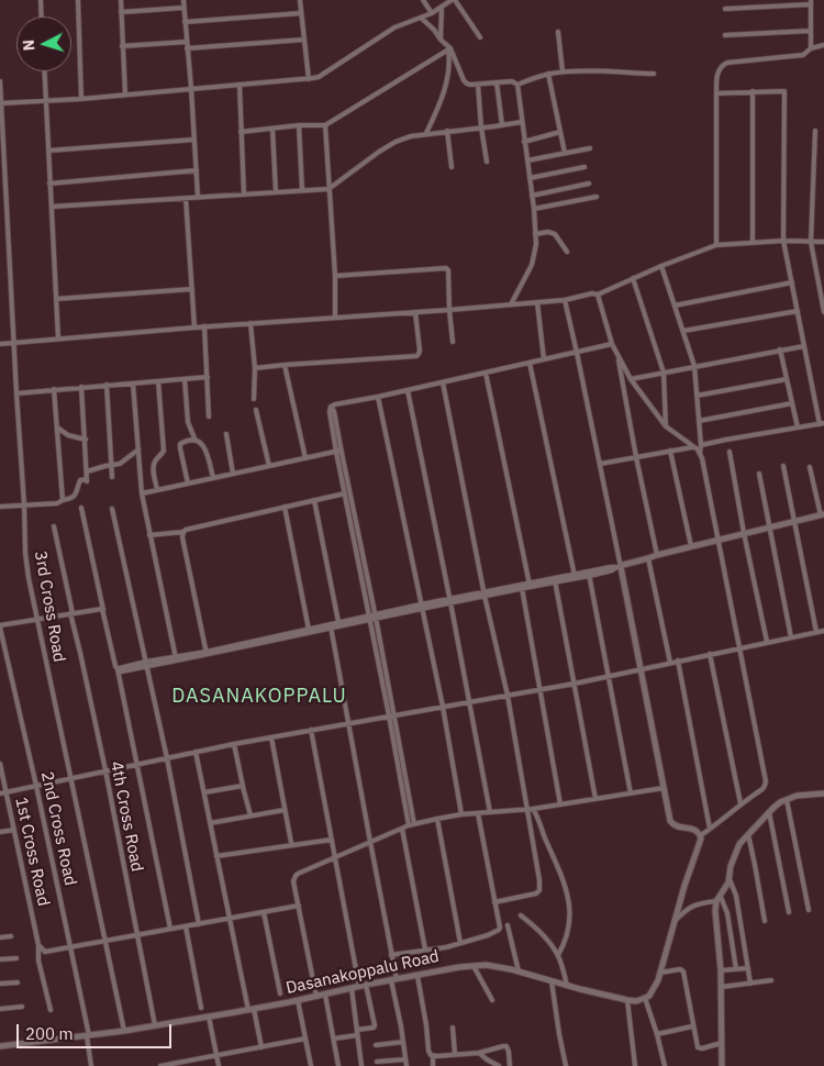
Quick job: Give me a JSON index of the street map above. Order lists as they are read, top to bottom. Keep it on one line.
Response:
{"streets":{"street":["3rd Cross Road","4th Cross Road","2nd Cross Road","1st Cross Road","Dasanakoppalu Road"]},"crossings":[["3rd Cross Road","Dasanakoppalu Road"],["4th Cross Road","Dasanakoppalu Road"],["2nd Cross Road","Dasanakoppalu Road"]],"districts":["DASANAKOPPALU"],"scale_bar":"200 m","north":"left"}
